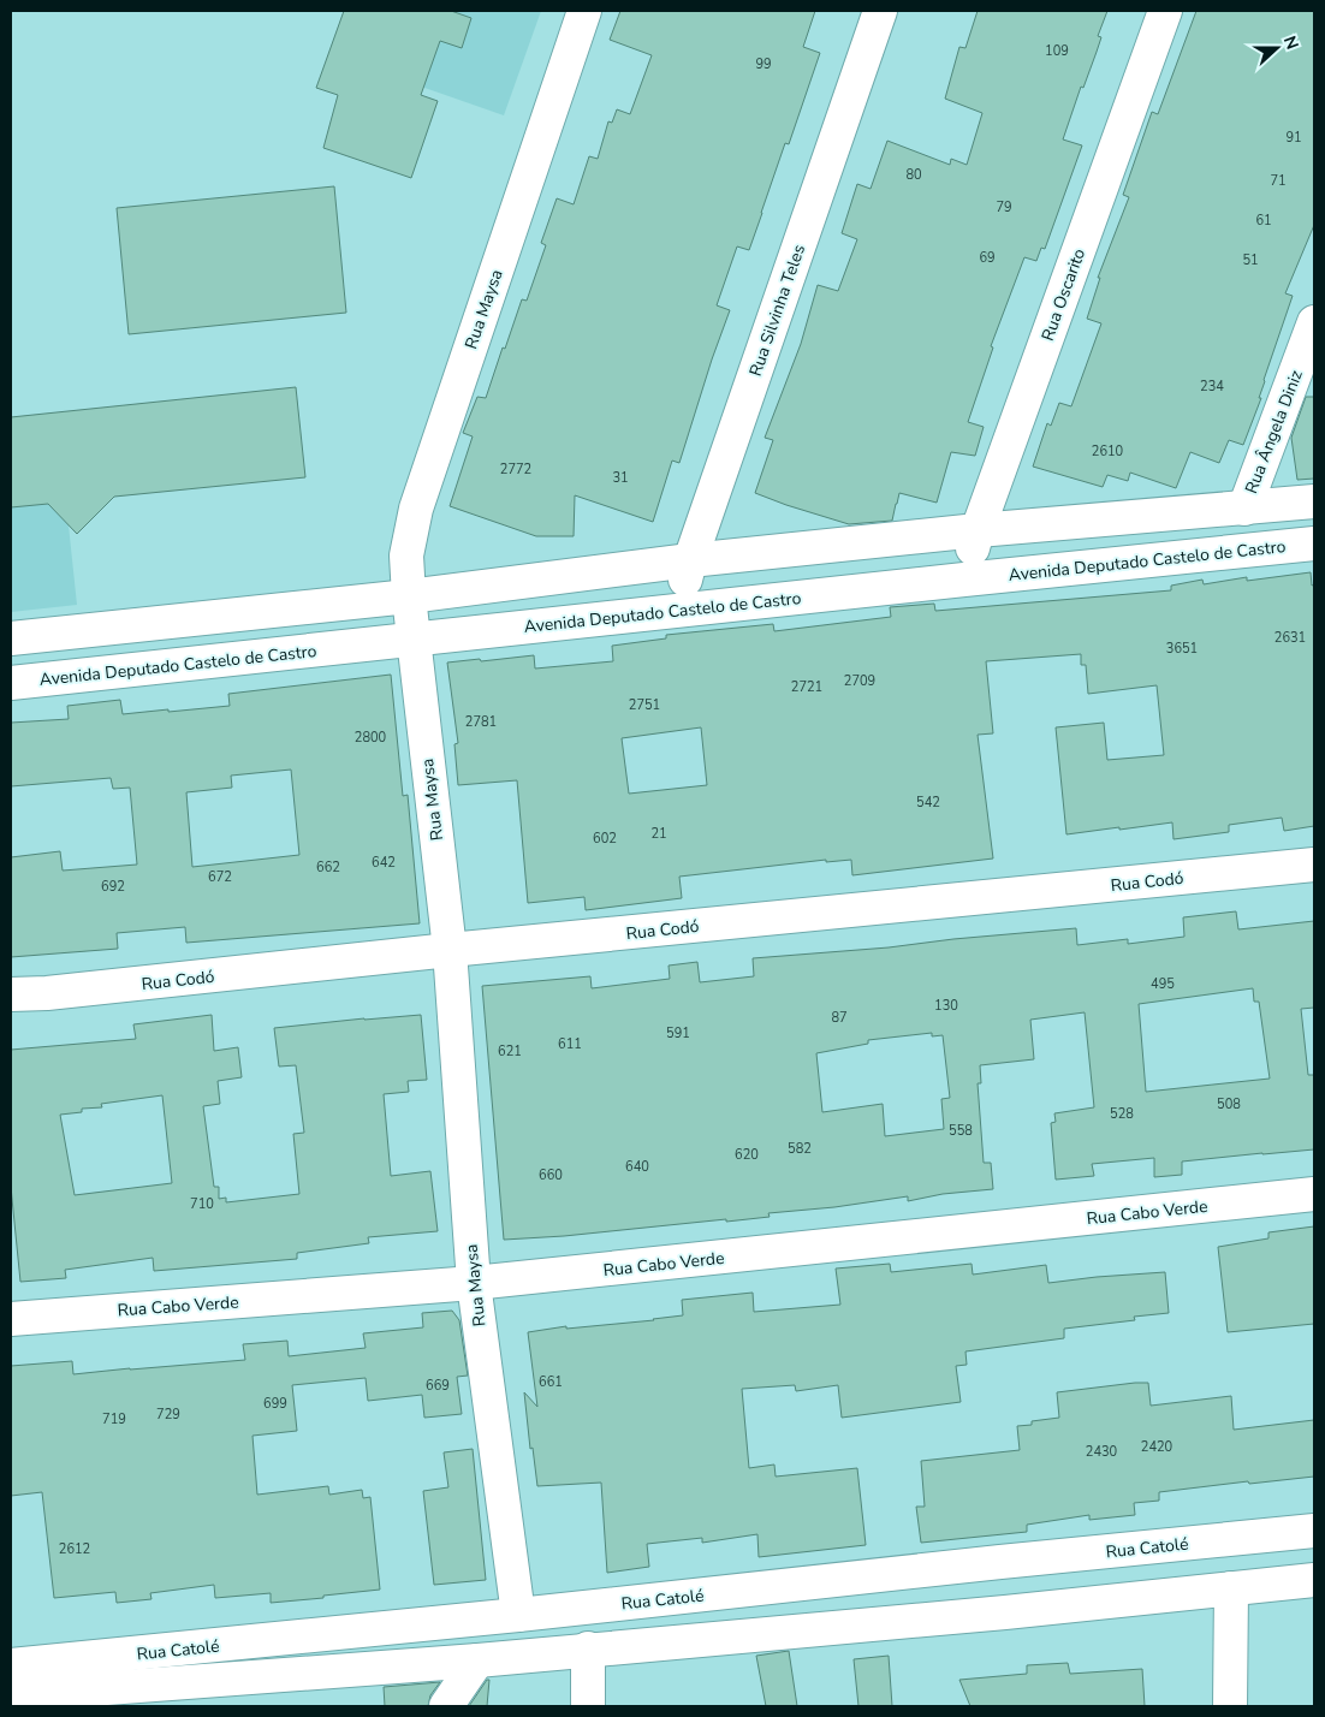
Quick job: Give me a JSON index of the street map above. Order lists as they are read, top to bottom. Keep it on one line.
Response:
{"streets":{"street":["Rua Oscarito","Rua Maysa","Rua Silvinha Teles","Rua Ângela Diniz","Avenida Deputado Castelo de Castro","Rua Codó","Rua Cabo Verde","Rua Catolé"]},"crossings":[["Rua Oscarito","Avenida Deputado Castelo de Castro"],["Rua Maysa","Avenida Deputado Castelo de Castro"],["Rua Maysa","Rua Codó"],["Rua Maysa","Rua Cabo Verde"],["Rua Maysa","Rua Catolé"],["Rua Silvinha Teles","Avenida Deputado Castelo de Castro"]],"house_numbers":["109","99","91","80","71","79","61","69","51","234","2610","2772","31","2631","3651","2709","2721","2751","2781","2800","542","21","602","642","662","672","692","495","130","87","591","611","621","508","528","558","582","620","640","660","710","661","669","699","729","719","2420","2430","2612"],"north":"right"}
